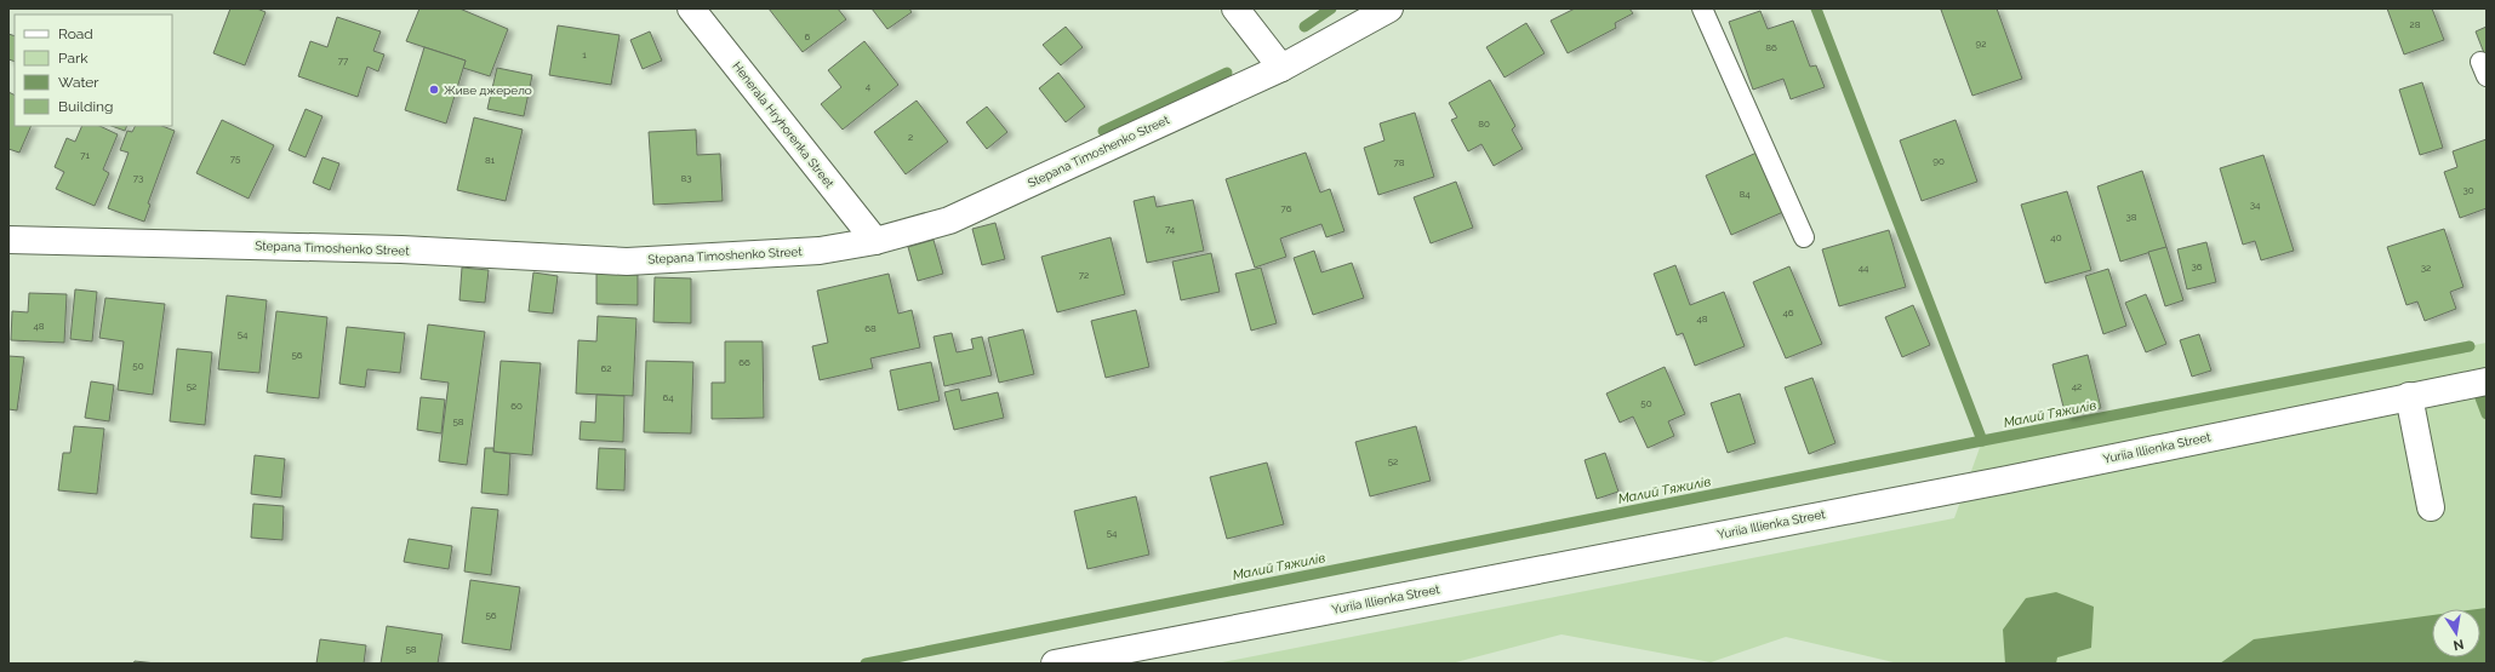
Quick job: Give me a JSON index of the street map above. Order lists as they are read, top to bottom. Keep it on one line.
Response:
{"streets":{"street":["Henerala Hryhorenka Street","Stepana Timoshenko Street","Yuriia Illienka Street"]},"crossings":[["Henerala Hryhorenka Street","Stepana Timoshenko Street"]],"water":["Малий Тяжилів"],"places":["Живе джерело"],"house_numbers":["28","6","92","86","1","77","4","80","2","71","75","81","90","78","73","83","30","84","34","76","38","74","40","36","44","32","72","46","48","48","68","54","56","66","50","62","52","42","64","50","60","58","52","54","56","58"],"legend":["Road","Park","Water","Building"],"north":"bottom"}
